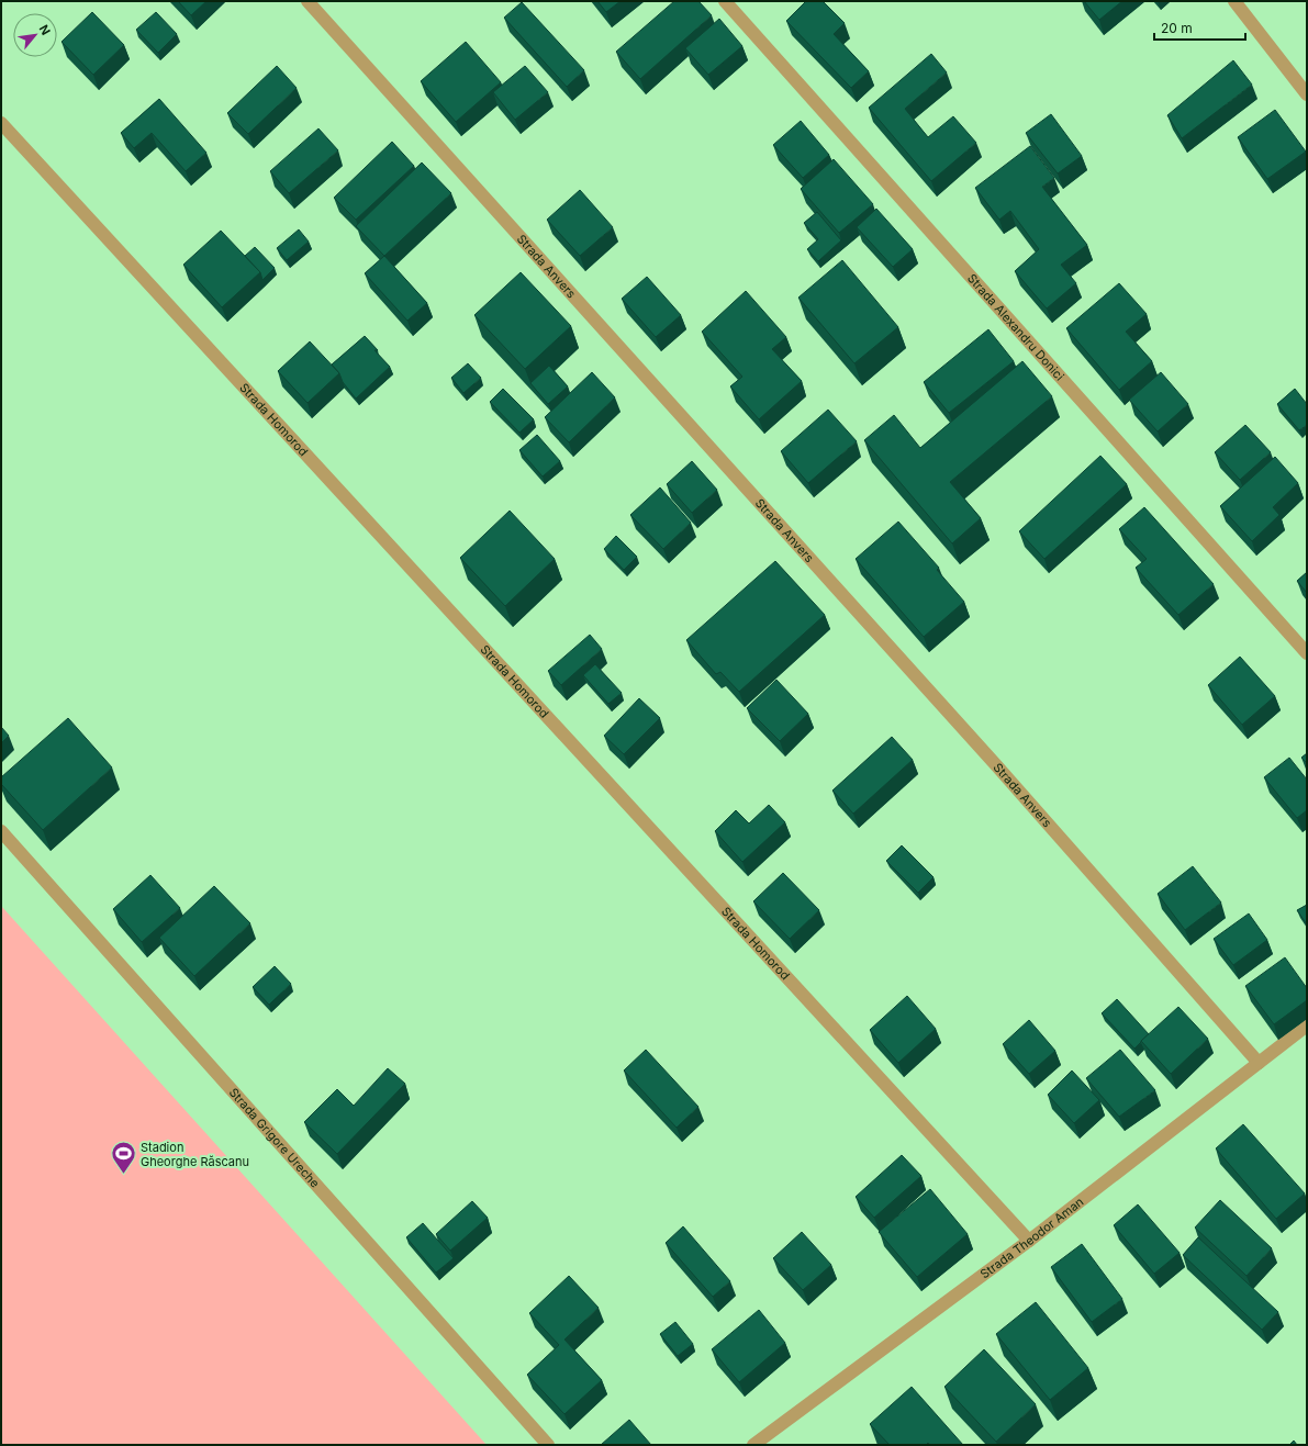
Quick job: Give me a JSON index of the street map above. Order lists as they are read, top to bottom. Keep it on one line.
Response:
{"streets":{"street":["Strada Anvers","Strada Alexandru Donici","Strada Homorod","Strada Grigore Ureche","Strada Theodor Aman"]},"crossings":[["Strada Anvers","Strada Theodor Aman"],["Strada Homorod","Strada Theodor Aman"]],"places":{"sports":["Stadion Gheorghe Răscanu"]},"scale_bar":"20 m","north":"top right"}
